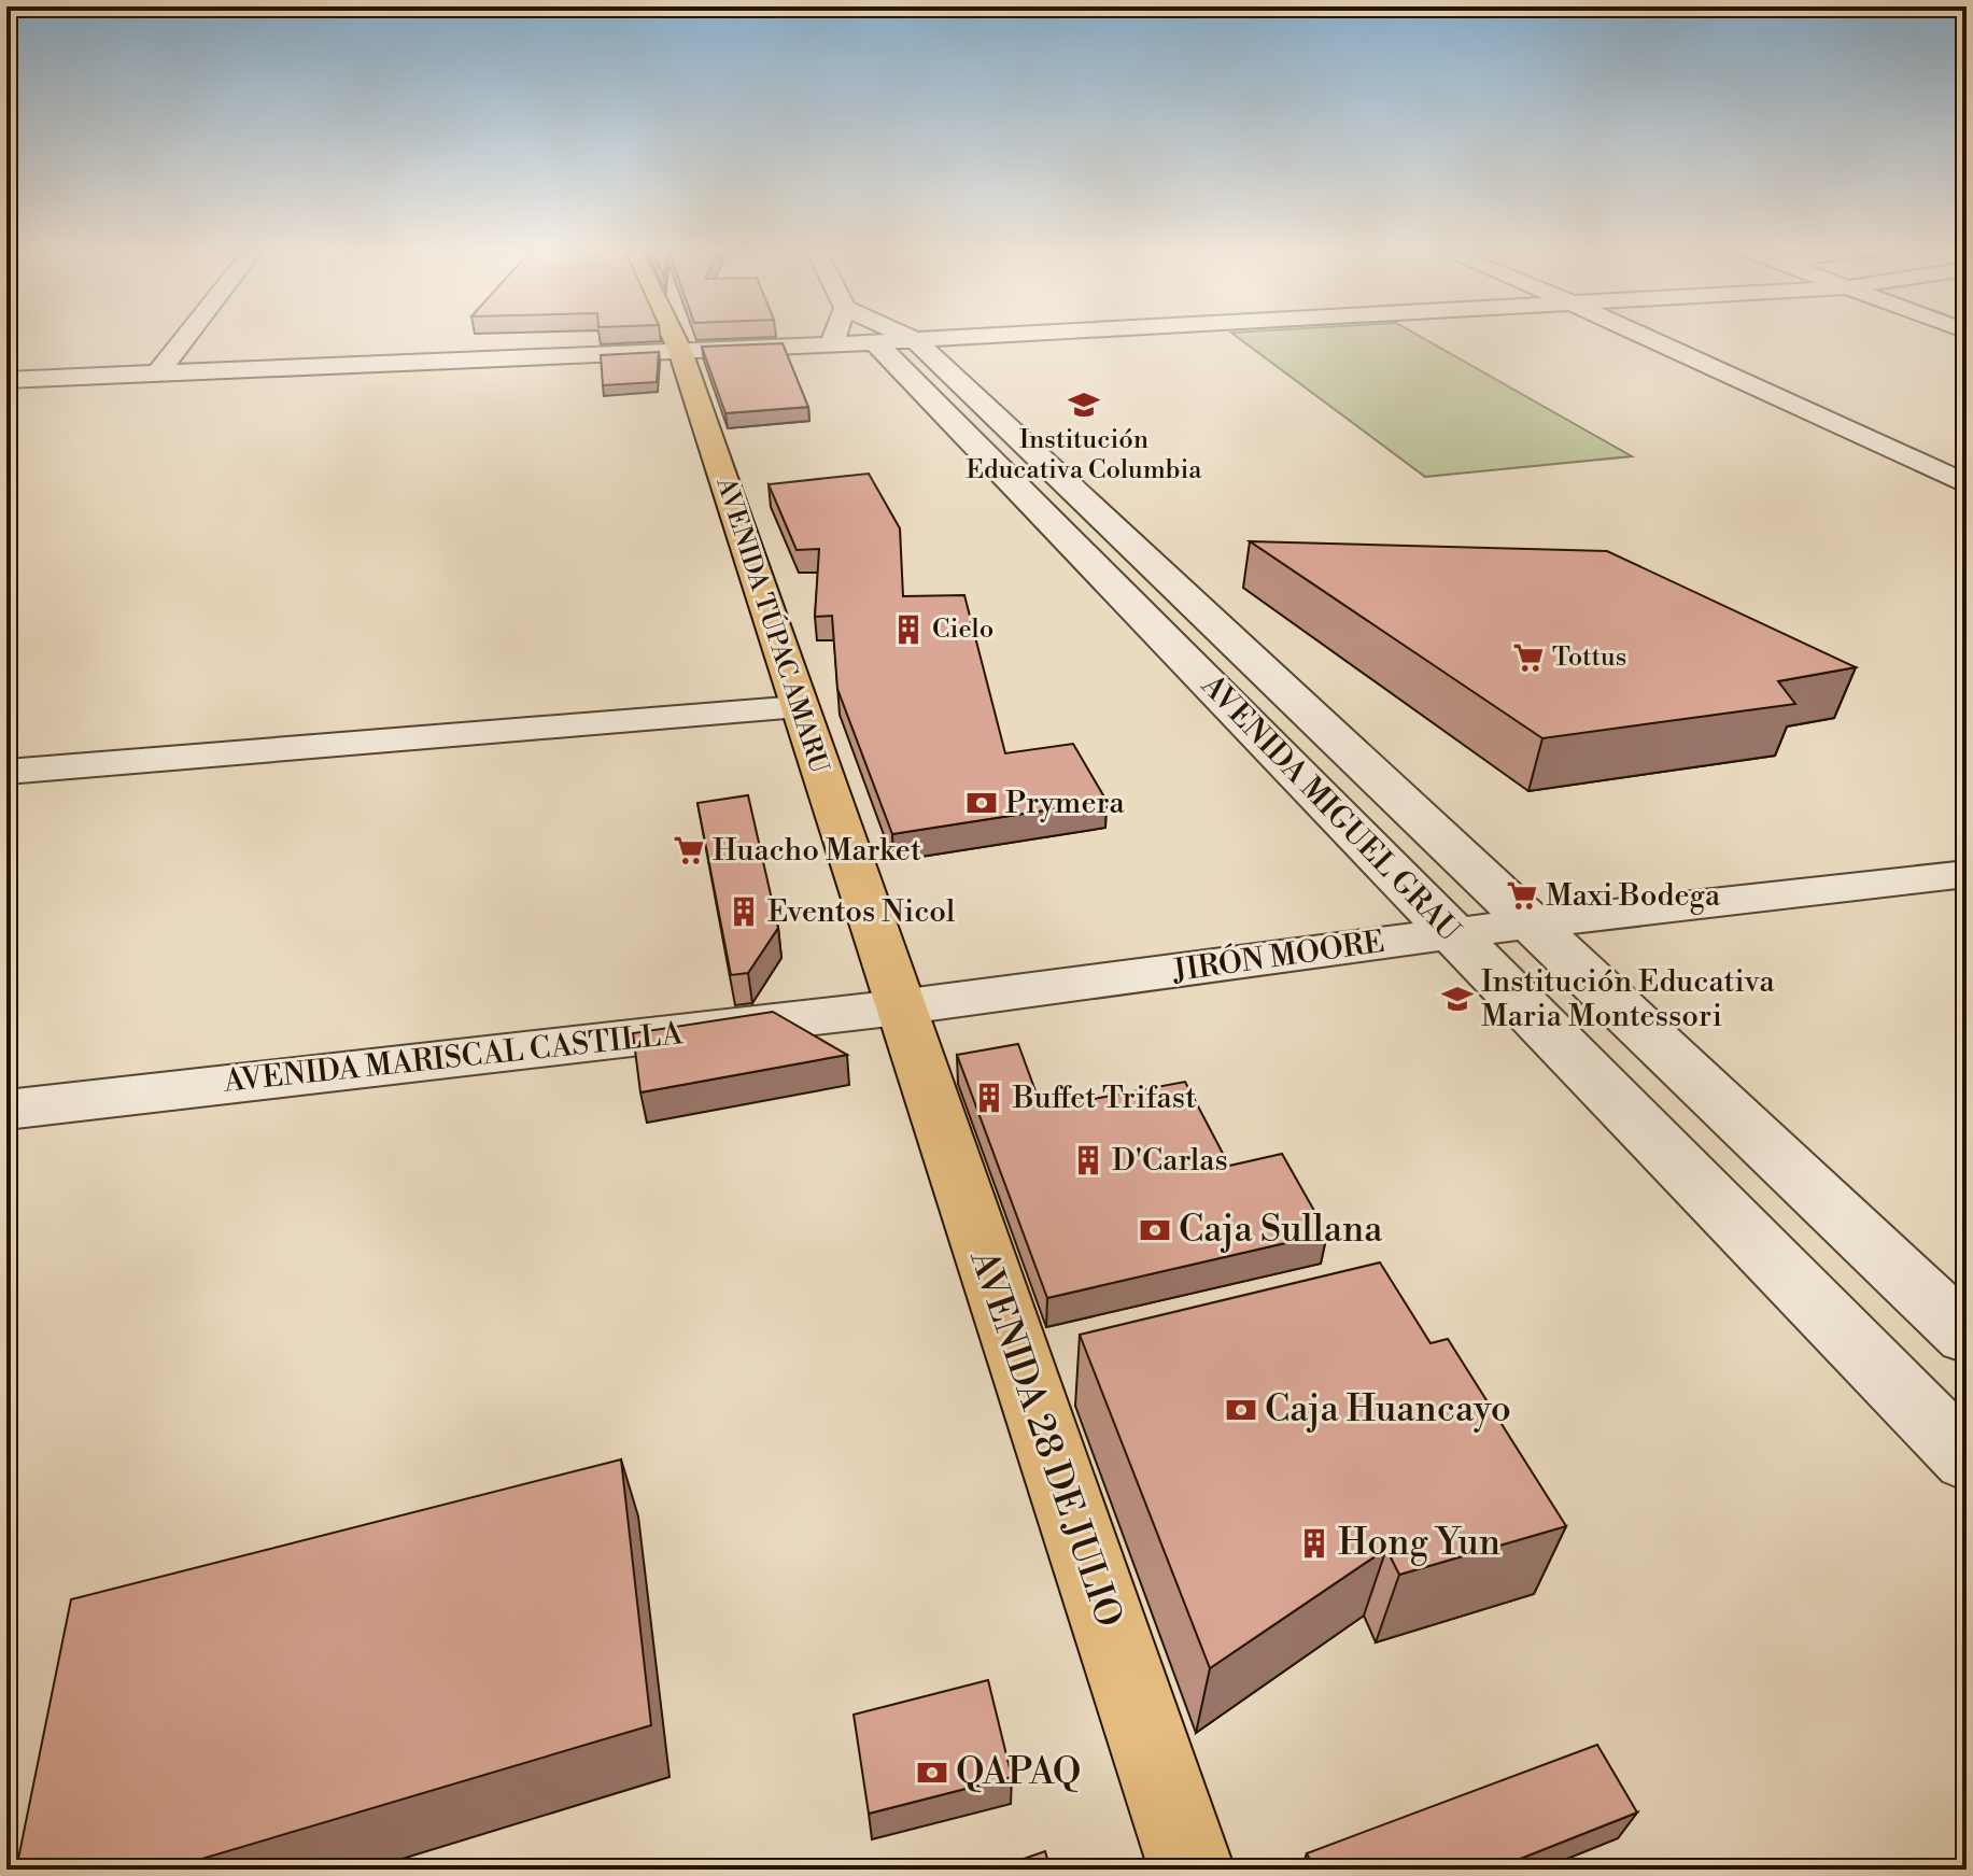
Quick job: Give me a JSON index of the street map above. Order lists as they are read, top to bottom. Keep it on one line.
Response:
{"streets":{"main road":["AVENIDA TÚPAC AMARU","AVENIDA 28 DE JULIO"],"street":["AVENIDA MIGUEL GRAU","JIRÓN MOORE","AVENIDA MARISCAL CASTILLA"]},"crossings":[["AVENIDA TÚPAC AMARU","JIRÓN MOORE"],["AVENIDA TÚPAC AMARU","AVENIDA MARISCAL CASTILLA"],["AVENIDA TÚPAC AMARU","AVENIDA 28 DE JULIO"],["AVENIDA MIGUEL GRAU","JIRÓN MOORE"],["JIRÓN MOORE","AVENIDA MARISCAL CASTILLA"],["JIRÓN MOORE","AVENIDA 28 DE JULIO"],["AVENIDA MARISCAL CASTILLA","AVENIDA 28 DE JULIO"]],"places":{"school or university":["Institución Educativa Columbia","Institución Educativa Maria Montessori"],"building":["Cielo","Eventos Nicol","Buffet Trifast","D'Carlas","Hong Yun"],"supermarket":["Tottus","Huacho Market","Maxi Bodega"],"bank":["Prymera","Caja Sullana","Caja Huancayo","QAPAQ"]}}
